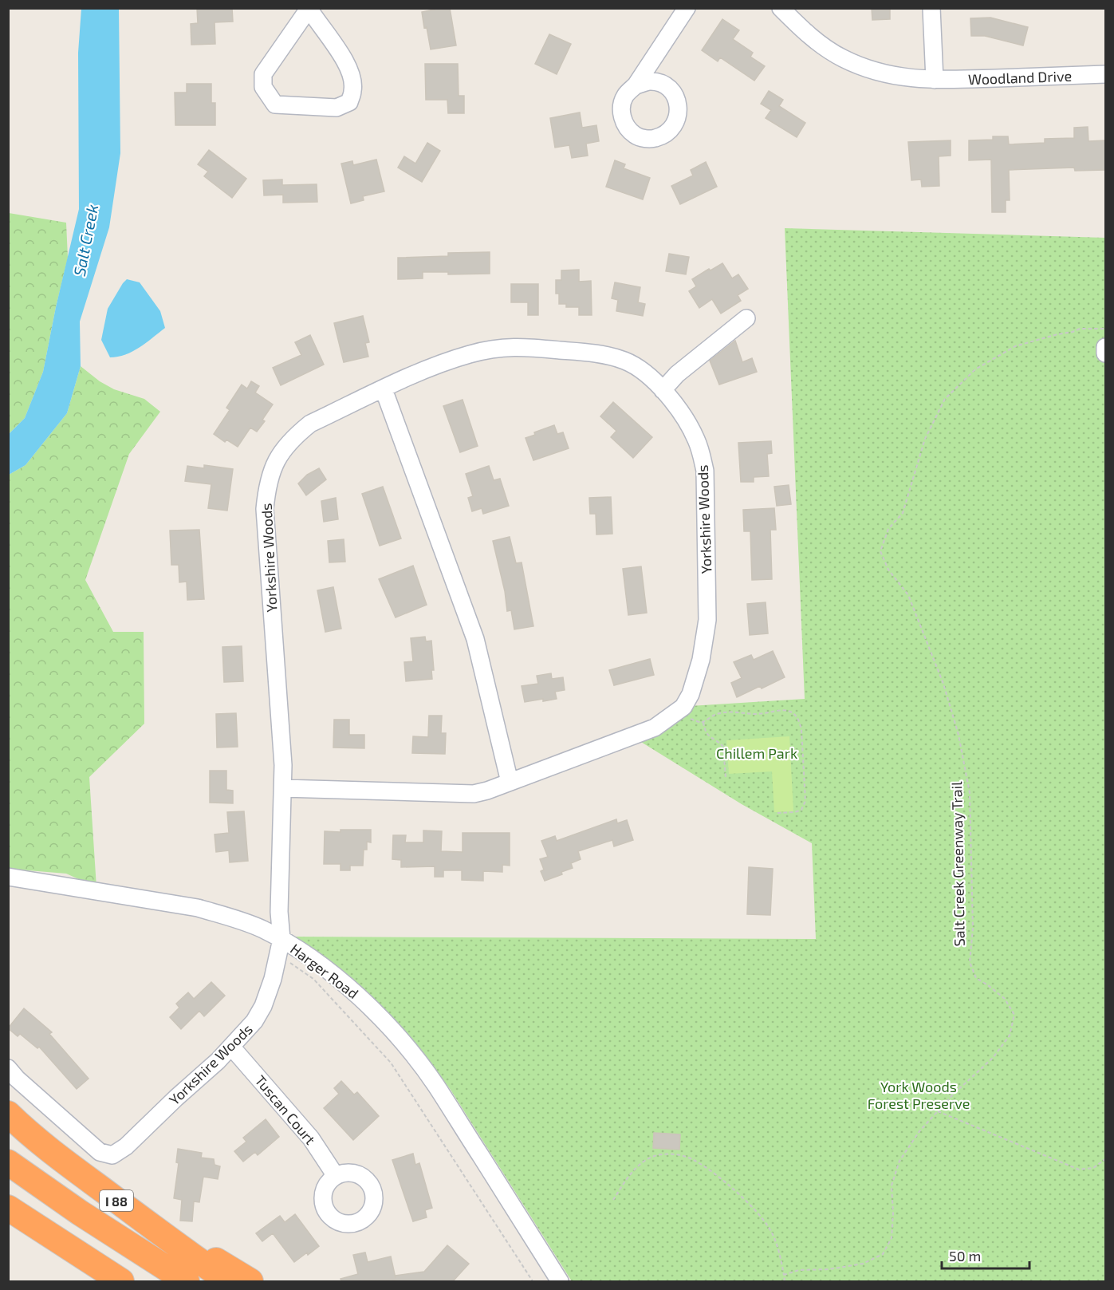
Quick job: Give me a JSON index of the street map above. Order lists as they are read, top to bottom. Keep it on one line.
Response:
{"streets":{"highway":["I 88"],"street":["Woodland Drive","Yorkshire Woods","Harger Road","Tuscan Court"],"path":["Salt Creek Greenway Trail"]},"crossings":[["Yorkshire Woods","Harger Road"],["Yorkshire Woods","Tuscan Court"]],"water":["Salt Creek"],"parks":["Chillem Park","York Woods Forest Preserve"],"scale_bar":"50 m"}
